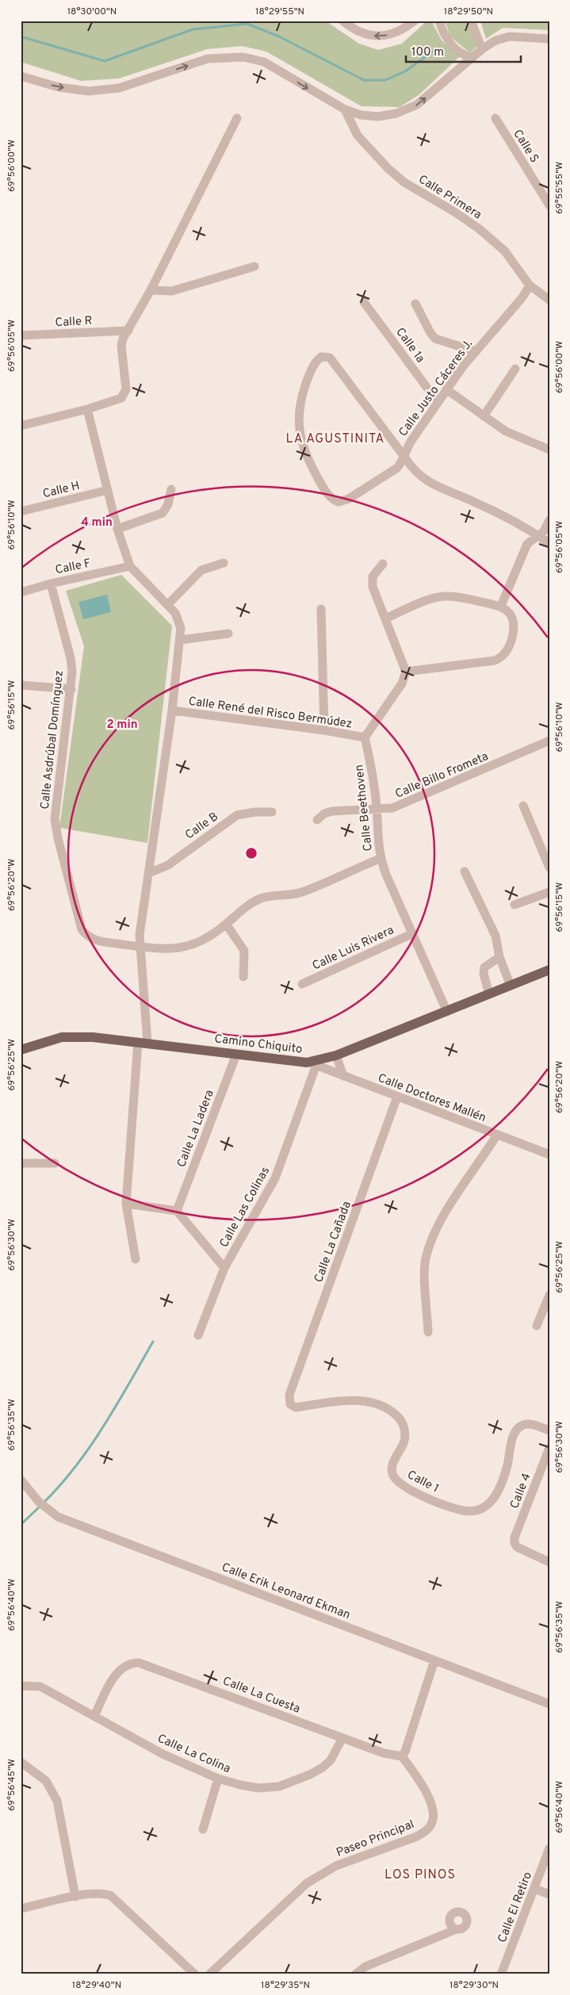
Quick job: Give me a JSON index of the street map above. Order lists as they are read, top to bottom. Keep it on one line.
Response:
{"streets":{"main road":["Camino Chiquito"],"street":["Calle S","Calle Primera","Calle R","Calle 1a","Calle Justo Cáceres J.","Calle H","Calle F","Calle René del Risco Bermúdez","Calle Asdrúbal Domínguez","Calle Billo Frometa","Calle Beethoven","Calle B","Calle Luis Rivera","Calle Doctores Mallén","Calle La Ladera","Calle Las Colinas","Calle La Cañada","Calle 1","Calle 4","Calle Erik Leonard Ekman","Calle La Cuesta","Calle La Colina","Paseo Principal","Calle El Retiro"]},"crossings":[["Calle Primera","Calle Justo Cáceres J."],["Calle 1a","Calle Justo Cáceres J."],["Calle F","Calle Asdrúbal Domínguez"],["Calle René del Risco Bermúdez","Calle Beethoven"],["Calle Asdrúbal Domínguez","Calle Beethoven"],["Calle Billo Frometa","Calle Beethoven"],["Calle Beethoven","Calle Luis Rivera"],["Calle Beethoven","Camino Chiquito"],["Camino Chiquito","Calle Doctores Mallén"],["Camino Chiquito","Calle La Ladera"],["Camino Chiquito","Calle Las Colinas"],["Calle Doctores Mallén","Calle Las Colinas"],["Calle Doctores Mallén","Calle La Cañada"],["Calle La Cañada","Calle 1"],["Calle La Cuesta","Calle La Colina"],["Calle La Cuesta","Paseo Principal"]],"districts":["LA AGUSTINITA","LOS PINOS"],"scale_bar":"100 m","coordinates":["18°30'00\"N","18°29'55\"N","18°29'50\"N","69°56'00\"W","69°55'55\"W","69°56'05\"W","69°56'10\"W","69°56'15\"W","69°56'20\"W","69°56'25\"W","69°56'30\"W","69°56'35\"W","69°56'40\"W","69°56'45\"W","18°29'40\"N","18°29'35\"N","18°29'30\"N"],"rings":["4 min","2 min"]}
